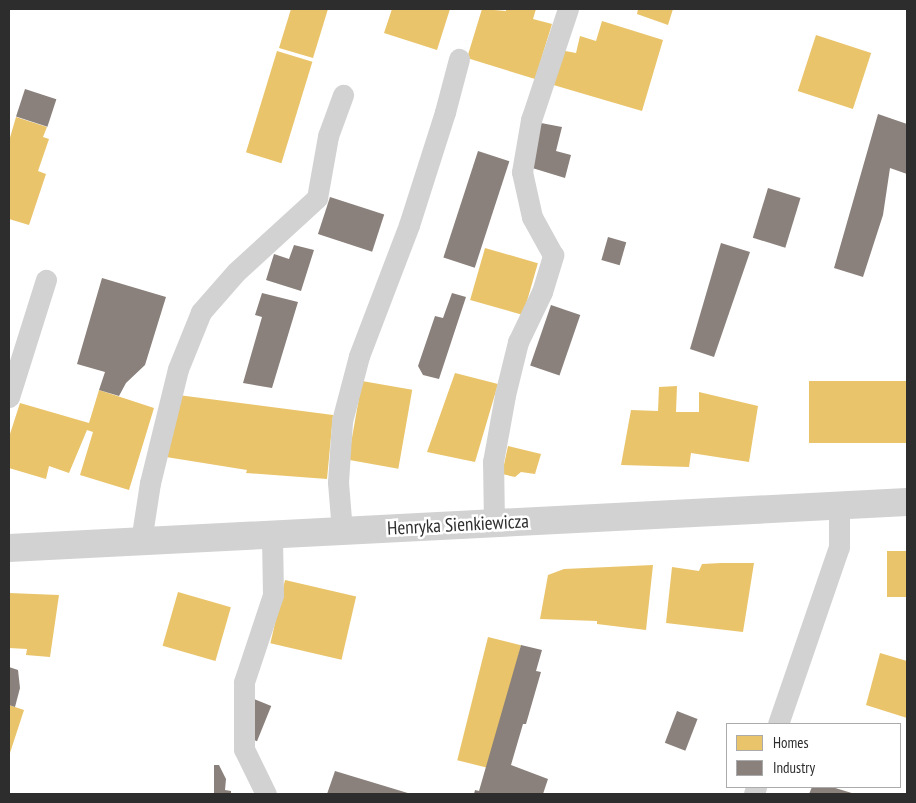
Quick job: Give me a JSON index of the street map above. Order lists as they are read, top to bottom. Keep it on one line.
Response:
{"streets":{"street":["Henryka Sienkiewicza"]},"legend":["Homes","Industry"]}
